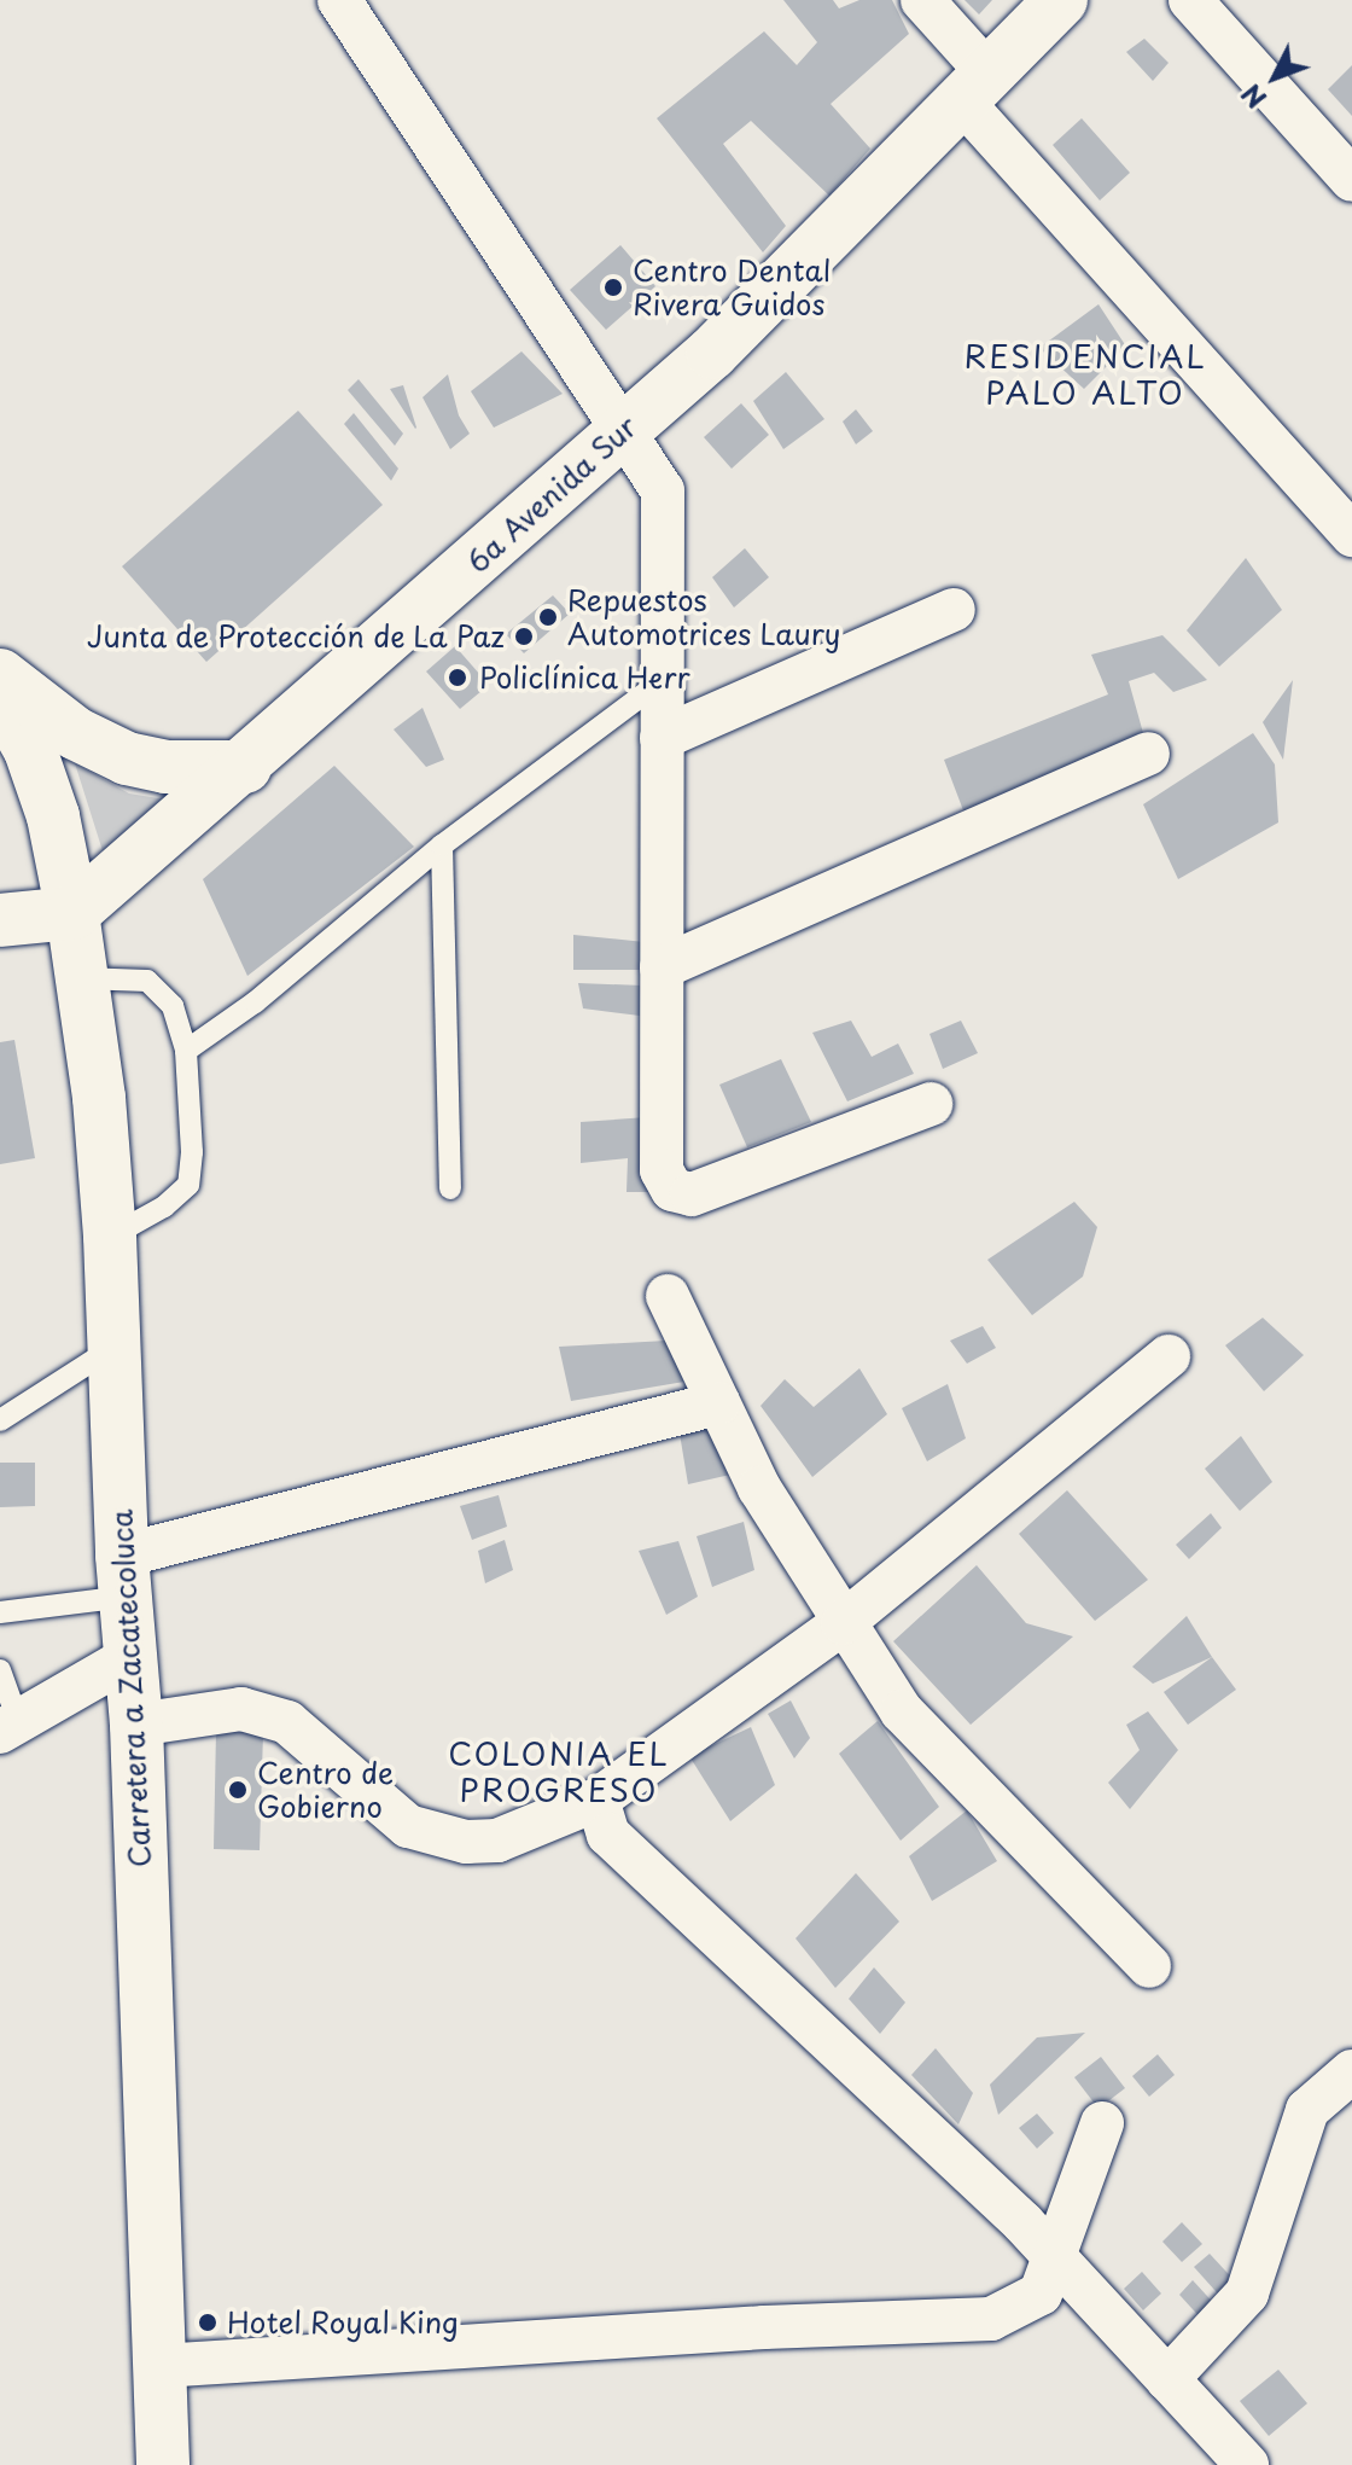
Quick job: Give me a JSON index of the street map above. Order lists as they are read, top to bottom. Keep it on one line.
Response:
{"streets":{"main road":["6a Avenida Sur","Carretera a Zacatecoluca"]},"crossings":[["6a Avenida Sur","Carretera a Zacatecoluca"]],"districts":["RESIDENCIAL PALO ALTO","COLONIA EL PROGRESO"],"places":["Centro Dental Rivera Guidos","Repuestos Automotrices Laury","Junta de Protección de La Paz","Policlínica Herr","Centro de Gobierno","Hotel Royal King"],"north":"bottom left"}
